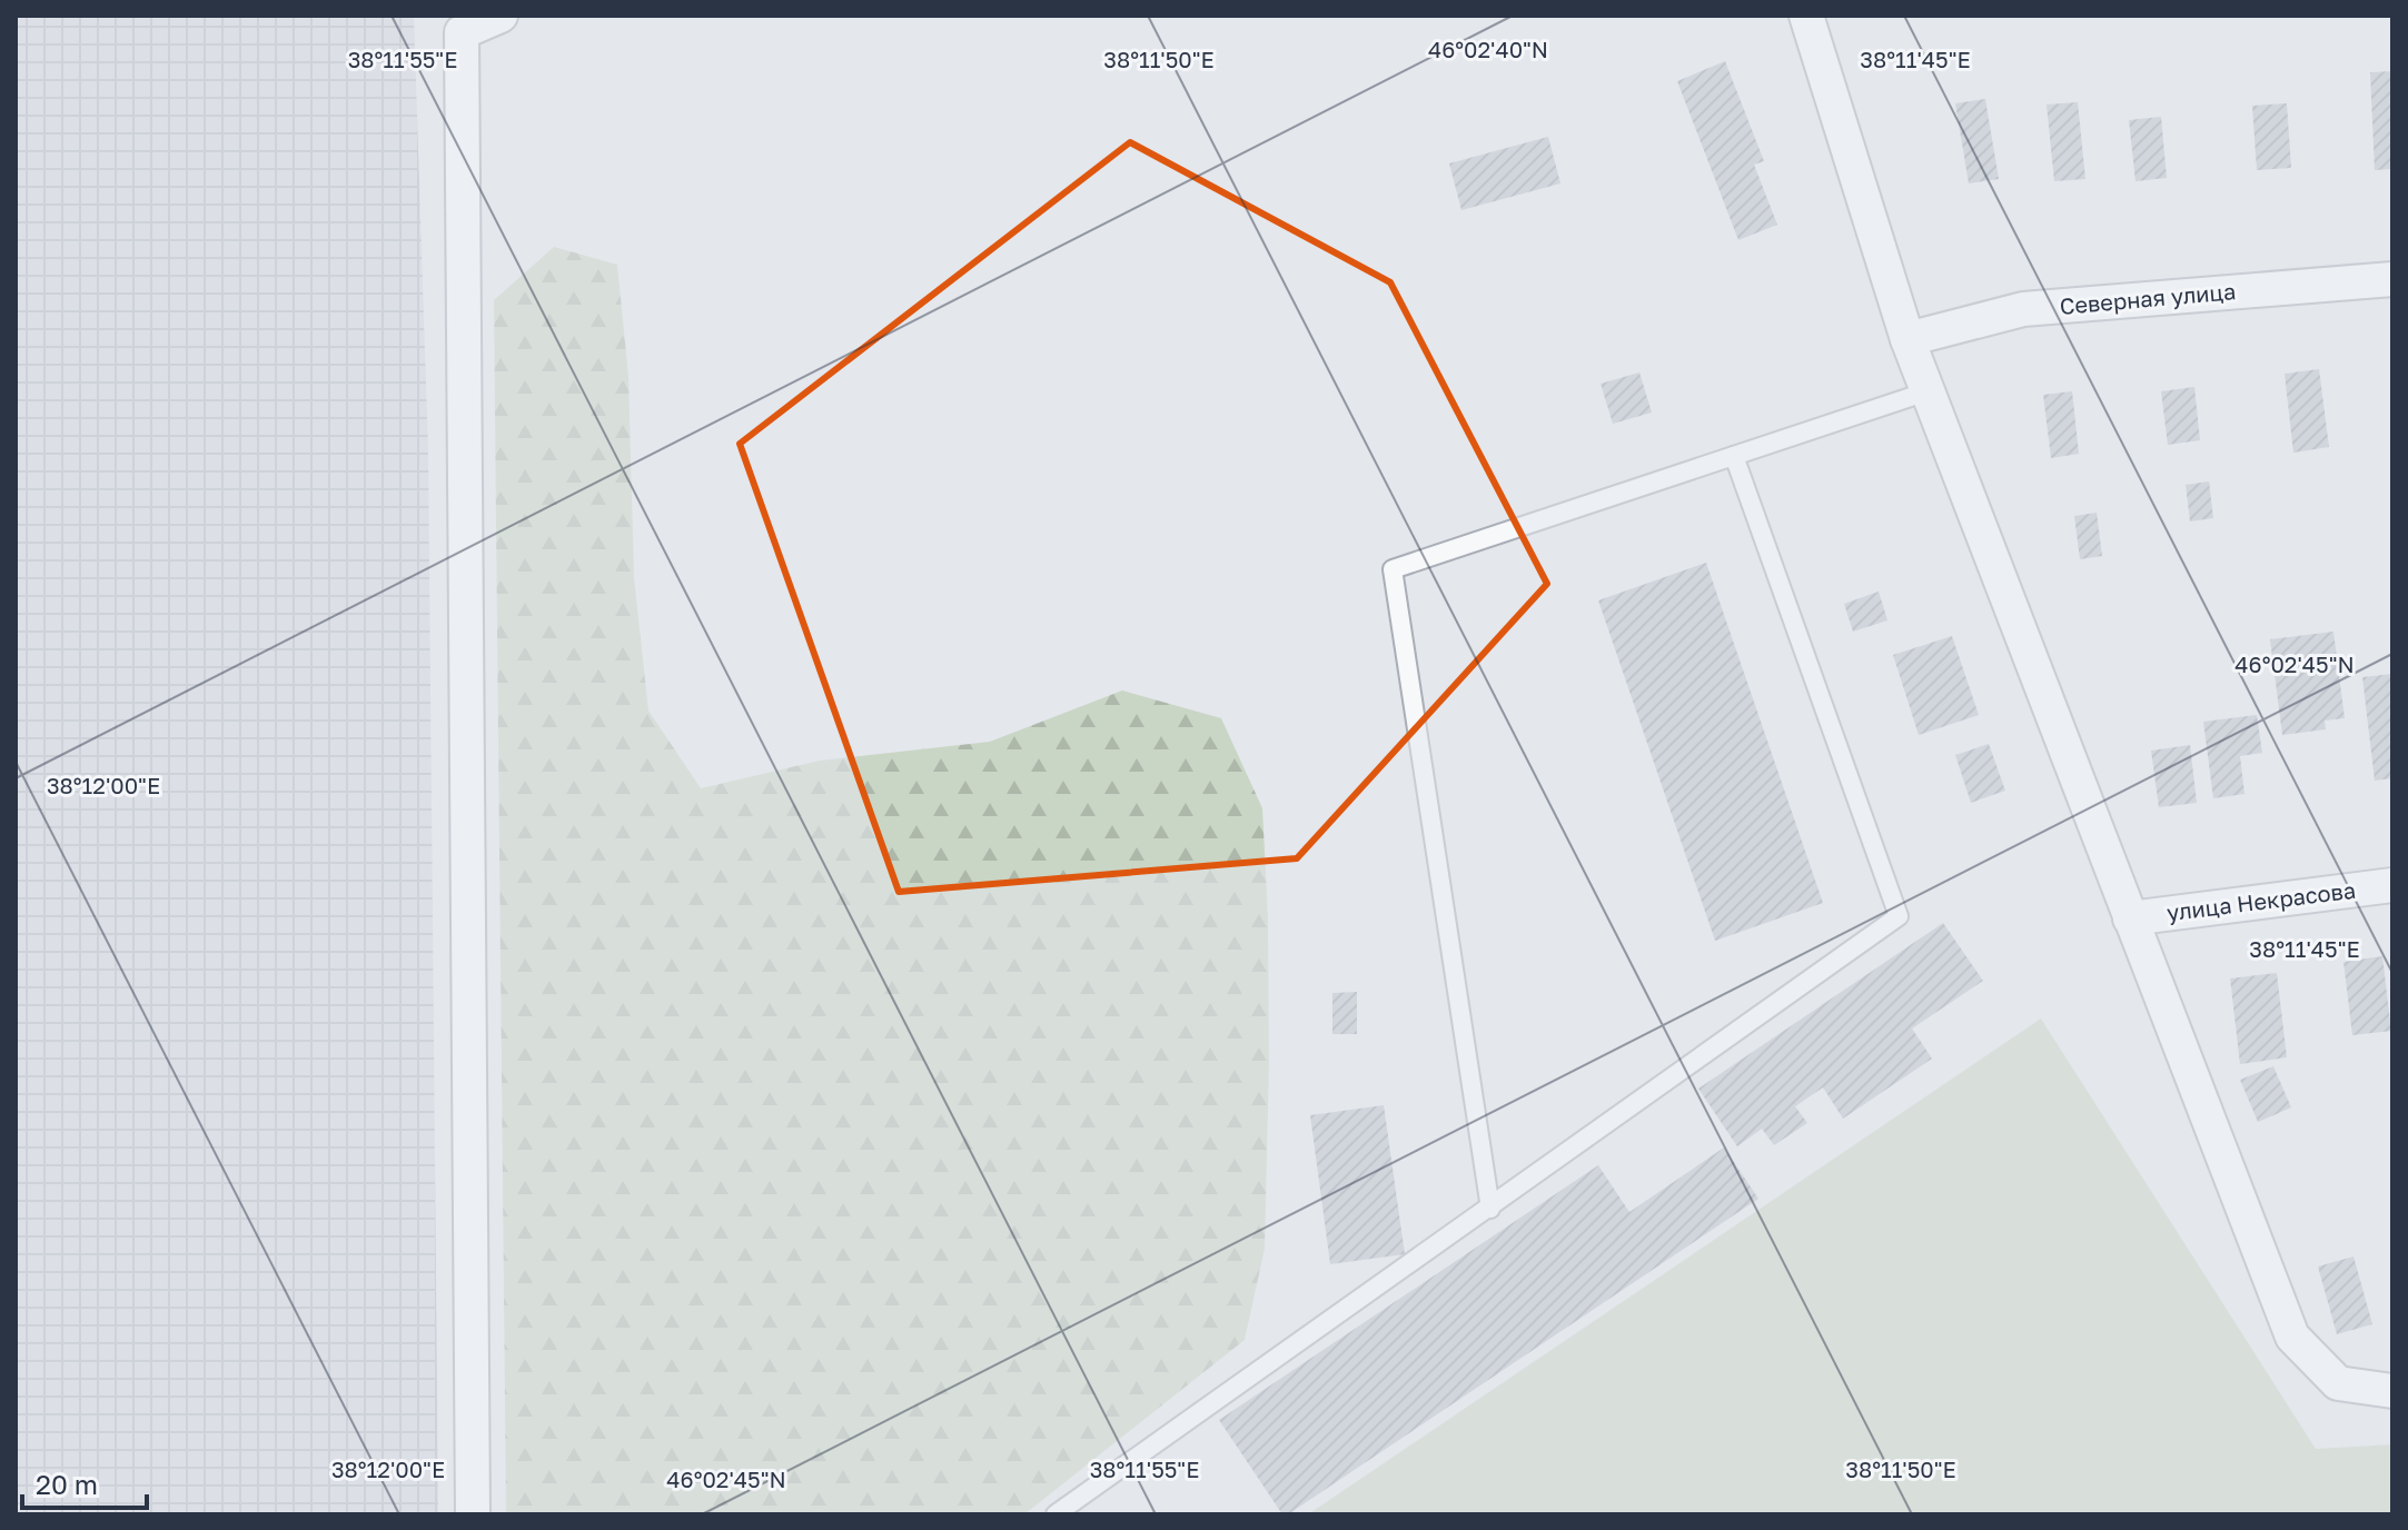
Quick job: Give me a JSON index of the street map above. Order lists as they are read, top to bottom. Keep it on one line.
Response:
{"streets":{"street":["Северная улица","улица Некрасова"]},"scale_bar":"20 m","coordinates":["46°02'40\"N","38°11'55\"E","38°11'50\"E","38°11'45\"E","46°02'45\"N","38°12'00\"E"]}
